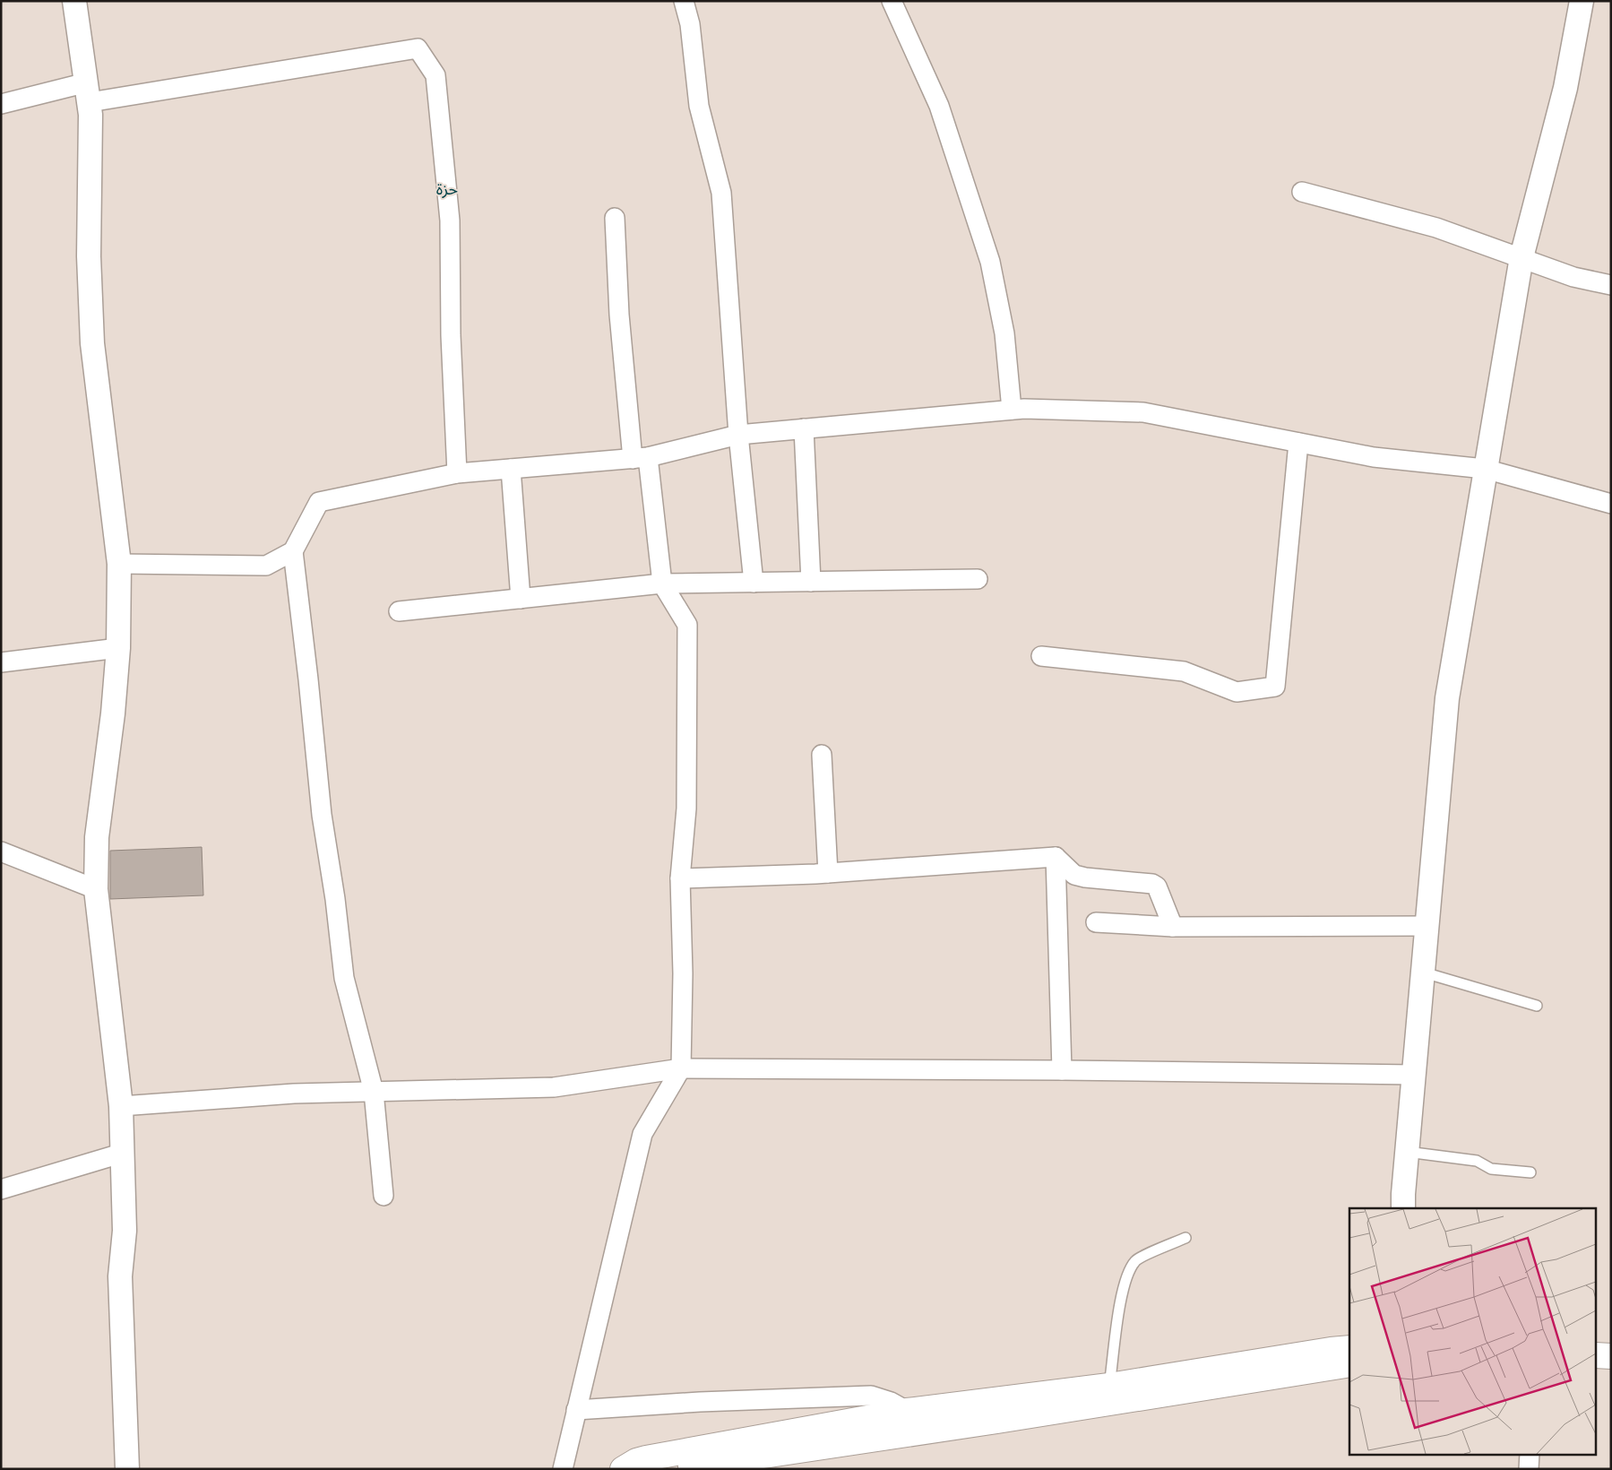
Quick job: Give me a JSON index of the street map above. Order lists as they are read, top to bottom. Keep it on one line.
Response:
{"districts":["حزة"]}
